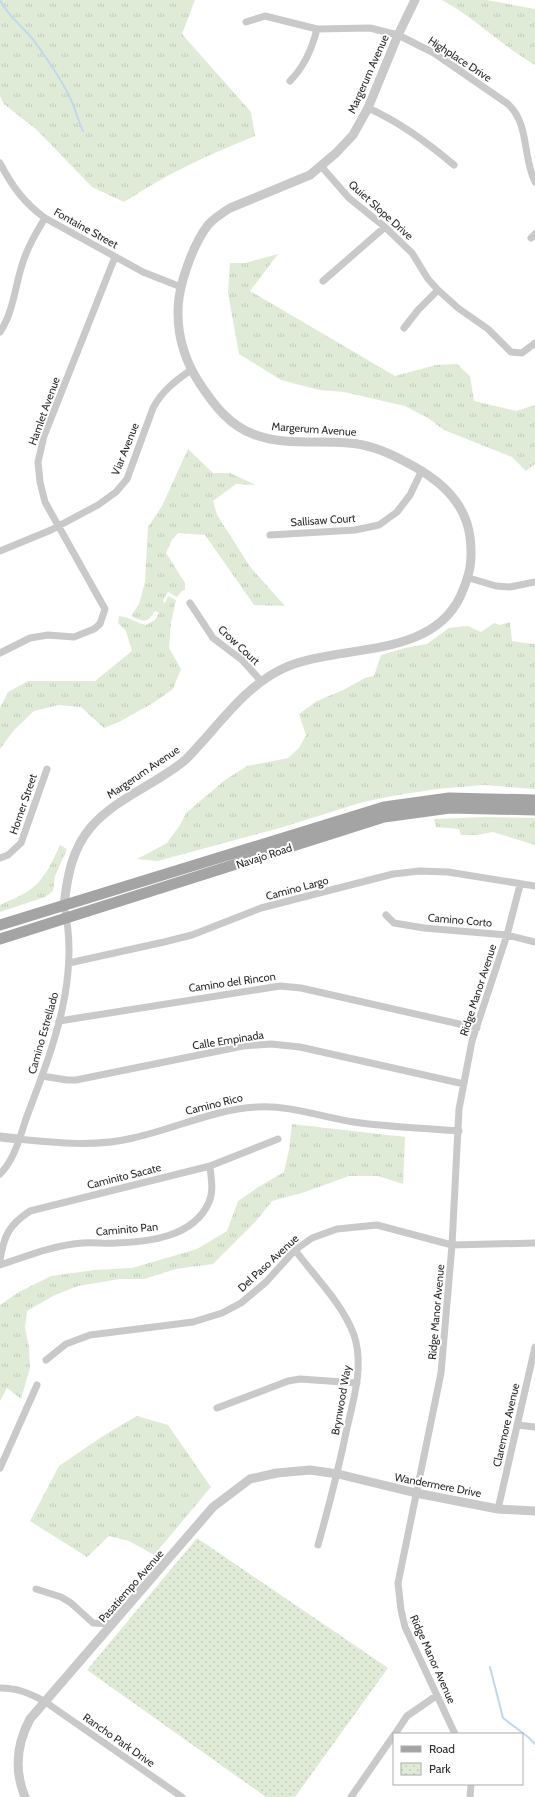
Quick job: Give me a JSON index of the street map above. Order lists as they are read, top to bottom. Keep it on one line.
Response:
{"streets":{"main road":["Navajo Road"],"street":["Highplace Drive","Margerum Avenue","Quiet Slope Drive","Fontaine Street","Hamlet Avenue","Viar Avenue","Sallisaw Court","Crow Court","Horner Street","Camino Largo","Camino Corto","Camino del Rincon","Ridge Manor Avenue","Camino Estrellado","Calle Empinada","Camino Rico","Caminito Sacate","Caminito Pan","Del Paso Avenue","Brynwood Way","Claremore Avenue","Wandermere Drive","Pasatiempo Avenue","Rancho Park Drive"]},"crossings":[["Highplace Drive","Margerum Avenue"],["Margerum Avenue","Quiet Slope Drive"],["Margerum Avenue","Fontaine Street"],["Margerum Avenue","Viar Avenue"],["Margerum Avenue","Sallisaw Court"],["Margerum Avenue","Crow Court"],["Margerum Avenue","Navajo Road"],["Margerum Avenue","Camino Estrellado"],["Fontaine Street","Hamlet Avenue"],["Hamlet Avenue","Viar Avenue"],["Navajo Road","Camino Estrellado"],["Camino Largo","Ridge Manor Avenue"],["Camino Largo","Camino Estrellado"],["Camino Corto","Ridge Manor Avenue"],["Camino del Rincon","Ridge Manor Avenue"],["Camino del Rincon","Camino Estrellado"],["Ridge Manor Avenue","Calle Empinada"],["Ridge Manor Avenue","Camino Rico"],["Ridge Manor Avenue","Del Paso Avenue"],["Ridge Manor Avenue","Wandermere Drive"],["Camino Estrellado","Calle Empinada"],["Camino Estrellado","Camino Rico"],["Caminito Sacate","Caminito Pan"],["Del Paso Avenue","Brynwood Way"],["Brynwood Way","Wandermere Drive"],["Brynwood Way","Pasatiempo Avenue"],["Claremore Avenue","Wandermere Drive"],["Wandermere Drive","Pasatiempo Avenue"],["Pasatiempo Avenue","Rancho Park Drive"]],"legend":["Road","Park"]}
